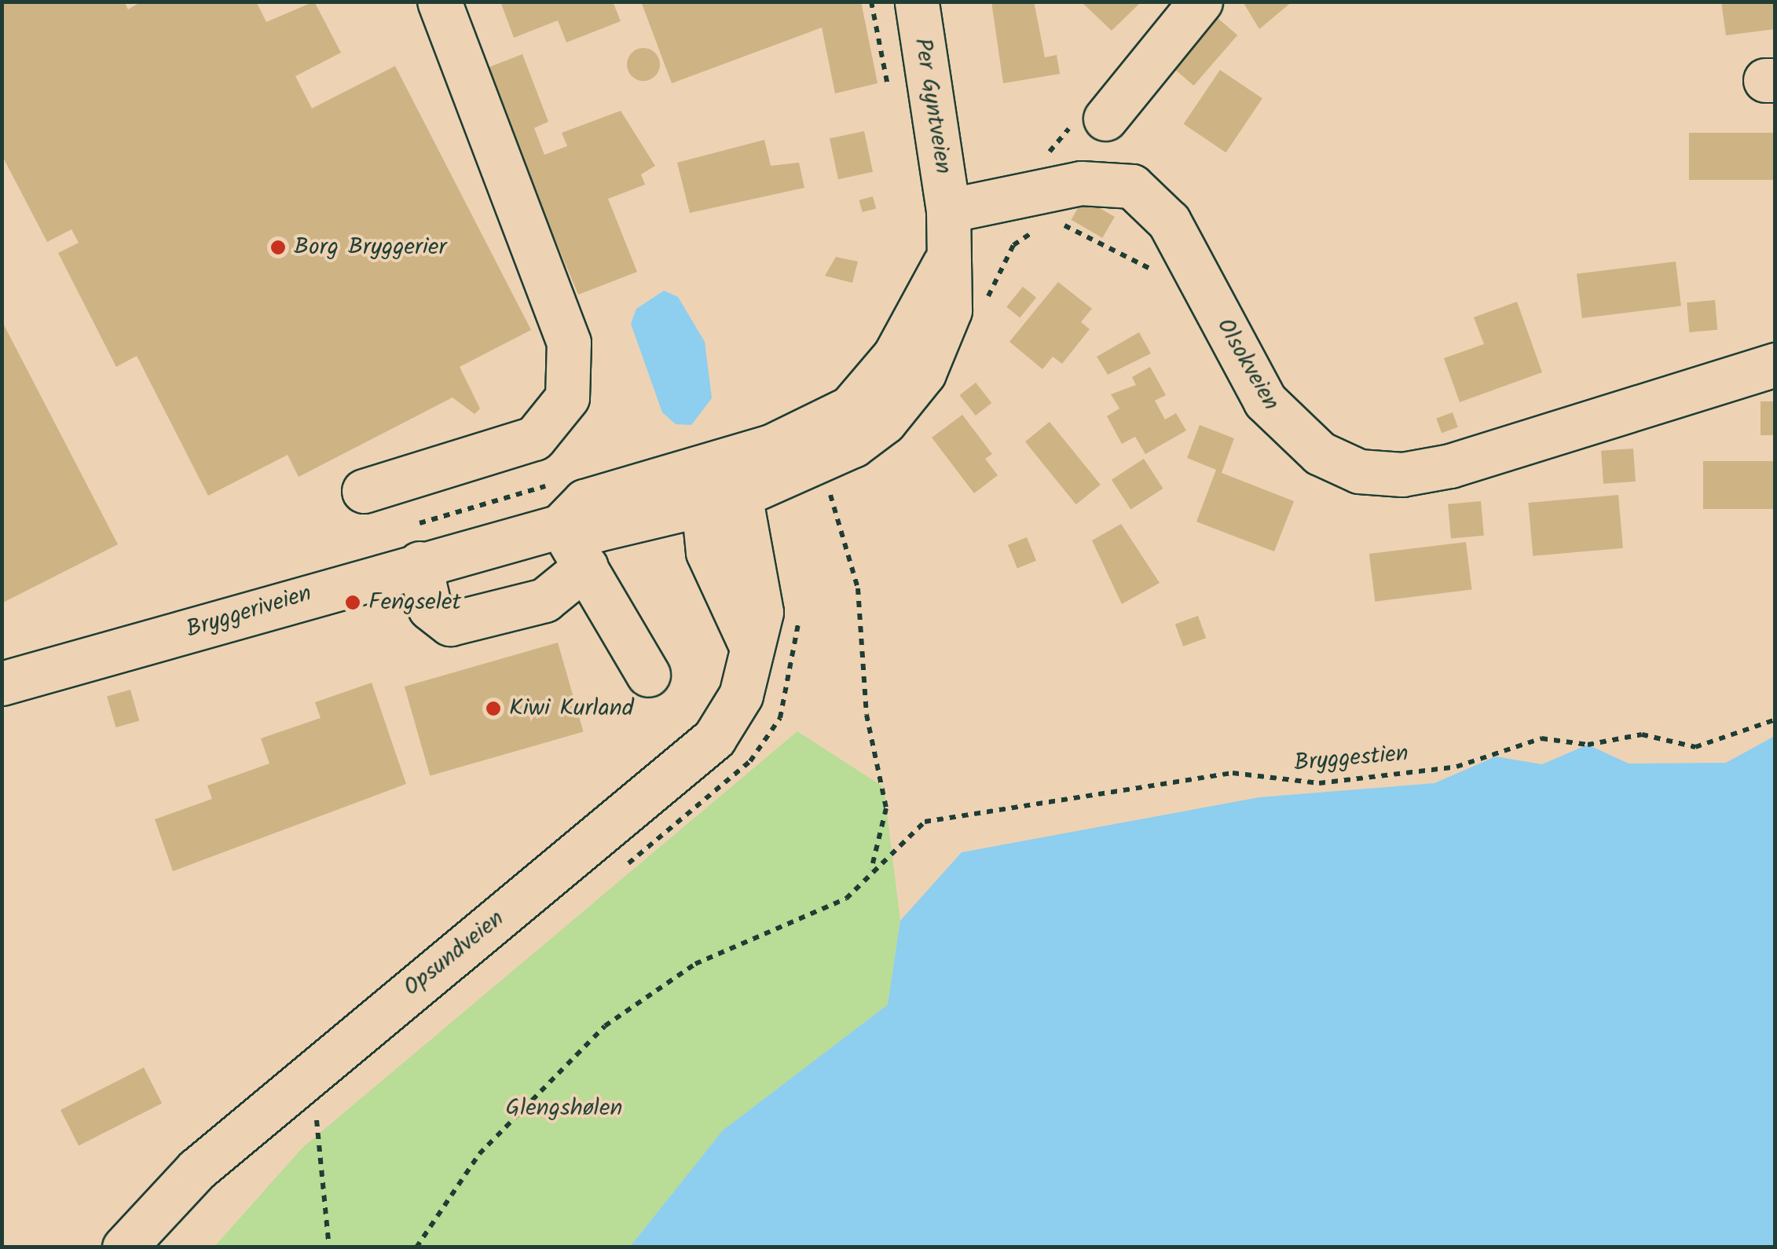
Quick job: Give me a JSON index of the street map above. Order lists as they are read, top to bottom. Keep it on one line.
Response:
{"streets":{"street":["Per Gyntveien","Olsokveien","Bryggeriveien","Opsundveien"],"path":["Bryggestien"]},"crossings":[["Per Gyntveien","Olsokveien"],["Per Gyntveien","Bryggeriveien"],["Bryggeriveien","Opsundveien"]],"parks":["Glengshølen"],"places":["Borg Bryggerier","Fengselet","Kiwi Kurland"]}
